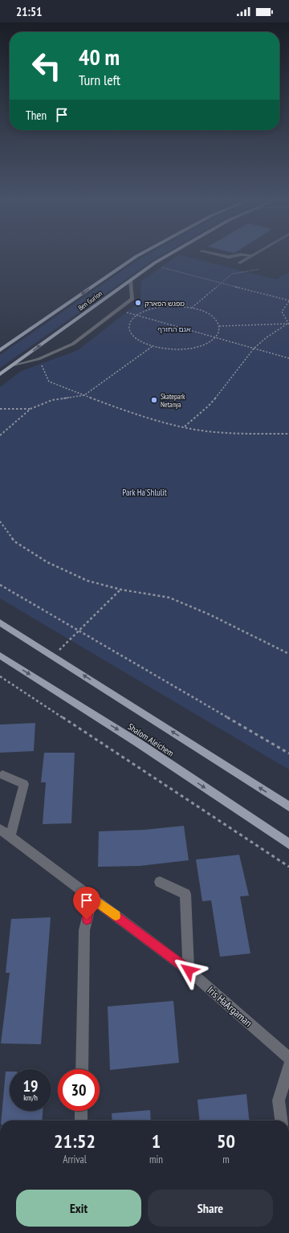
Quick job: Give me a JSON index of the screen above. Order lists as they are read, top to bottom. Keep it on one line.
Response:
{"streets":{"main road":["Ben Gurion","Shalom Aleichem"],"street":["Iris HaArgaman"]},"parks":["אגם החורף","Park Ha'Shlulit"],"places":["מפגש הפארק","Skatepark Netanya"],"page":{"status":"21:51","turn":["40 m","Turn left"],"then":"Then","speed":"19 km/h","limit":"30","eta":["21:52","Arrival","1","min","50","m"],"buttons":["Exit","Share"]}}
